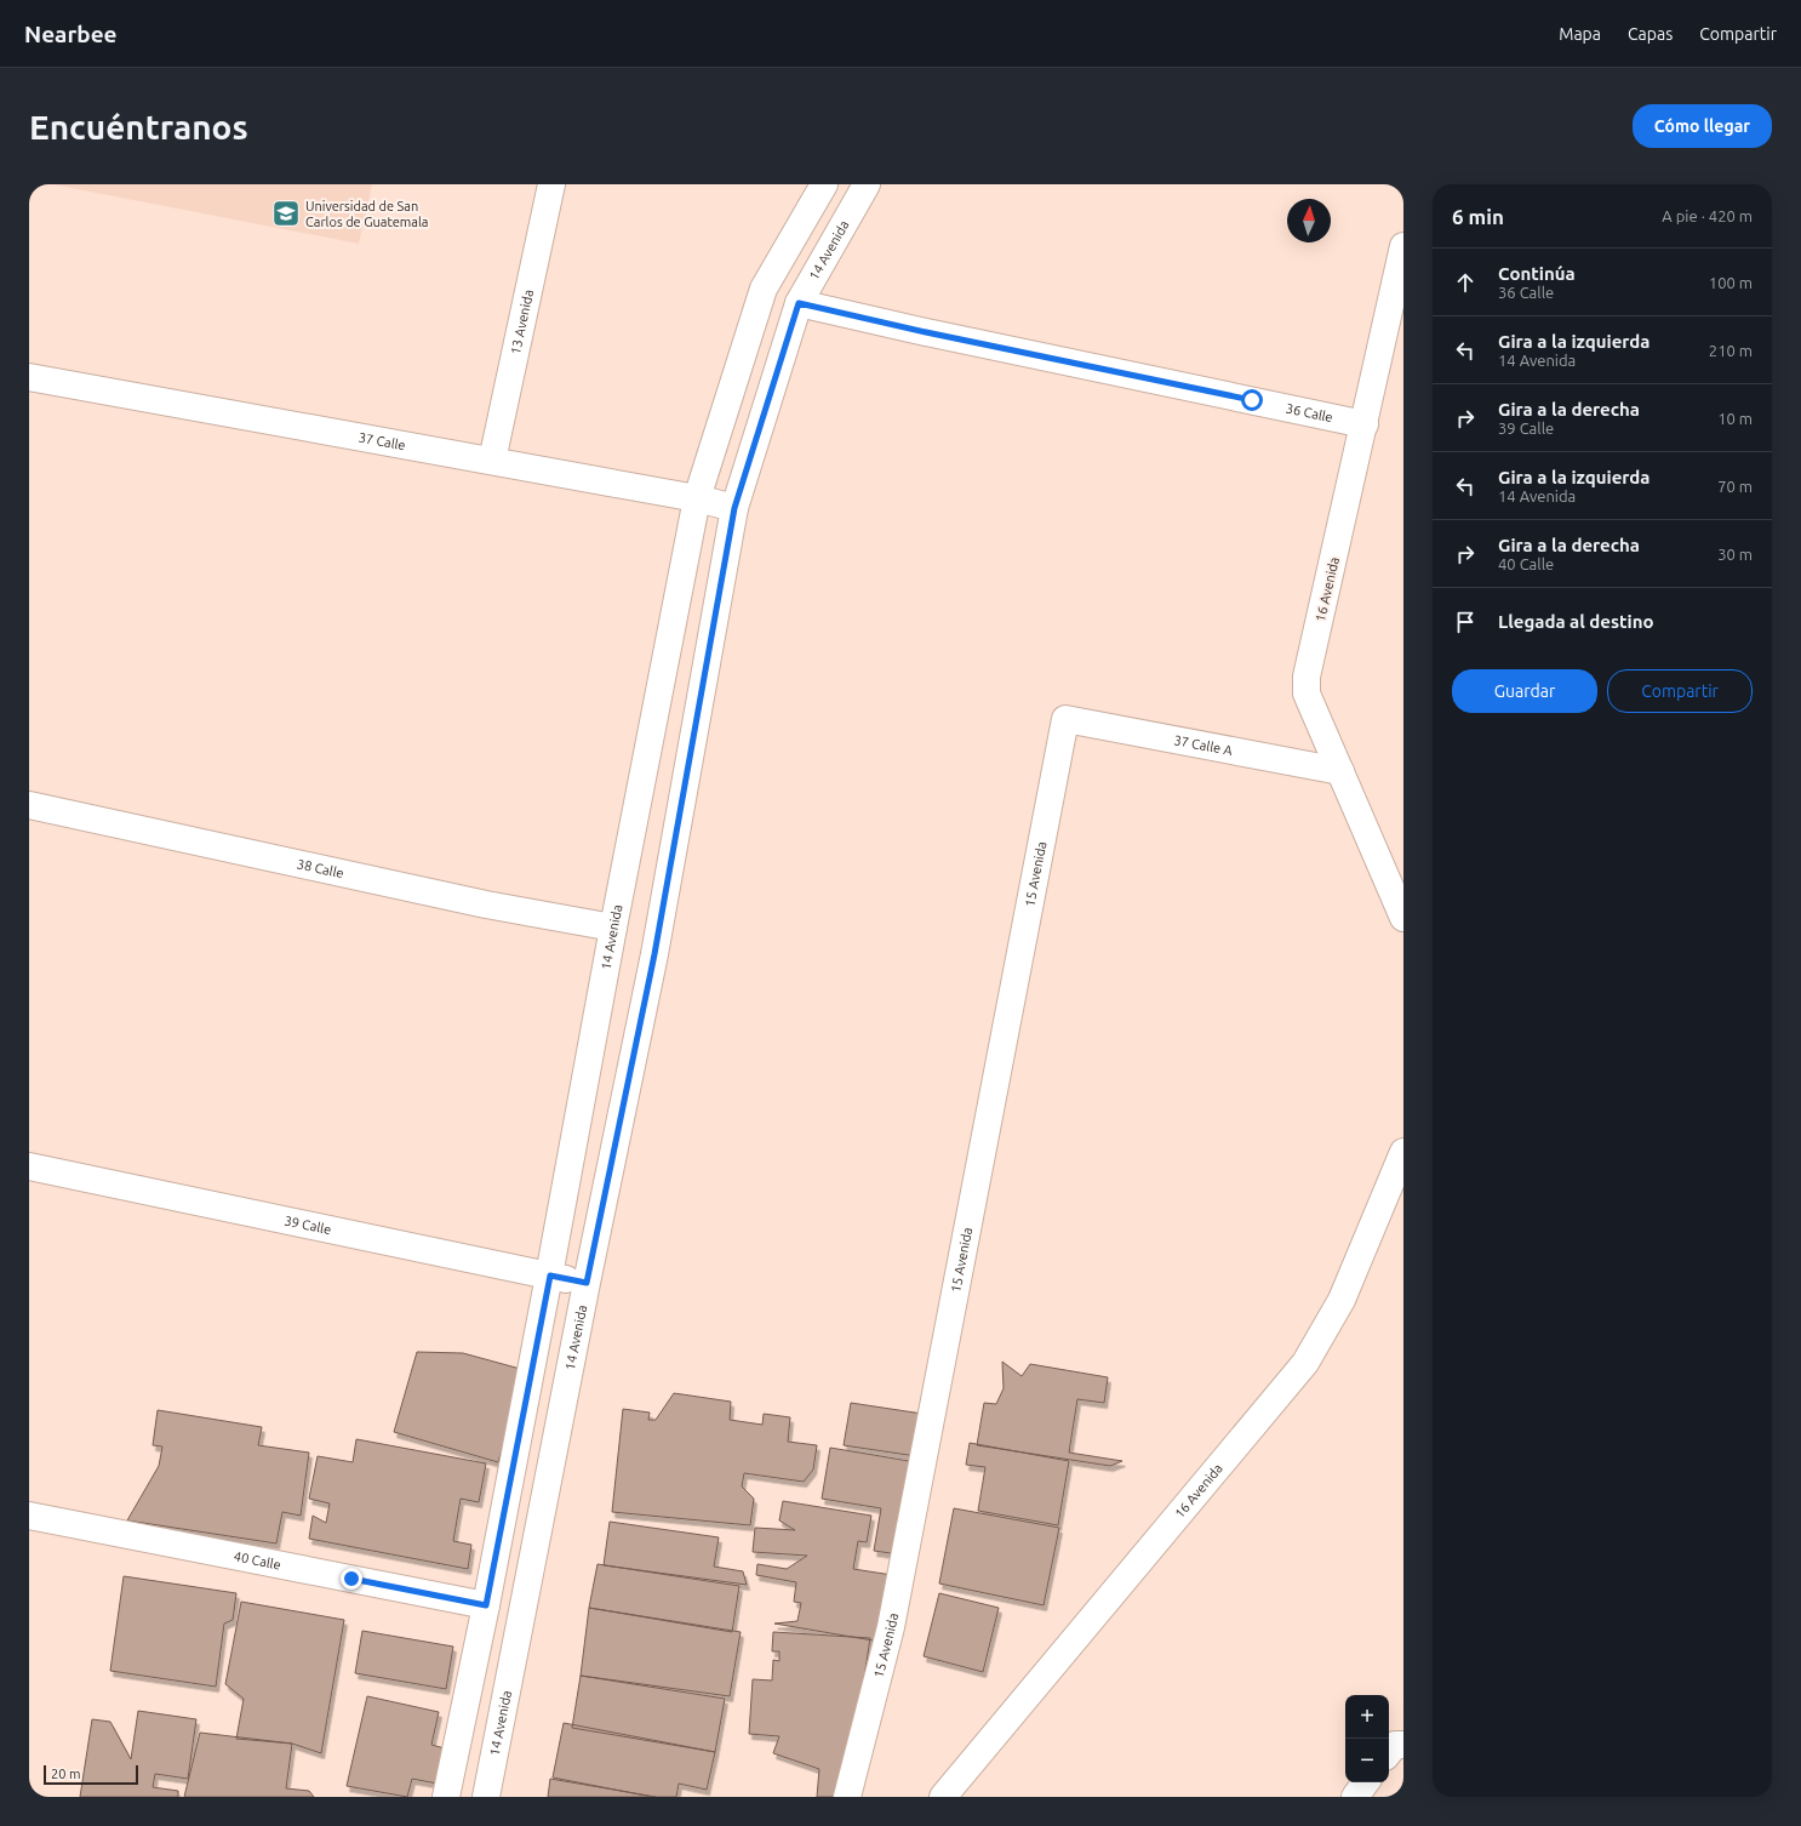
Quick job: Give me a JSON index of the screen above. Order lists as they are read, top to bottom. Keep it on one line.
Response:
{"streets":{"street":["14 Avenida","13 Avenida","36 Calle","37 Calle","16 Avenida","37 Calle A","38 Calle","15 Avenida","39 Calle","40 Calle"]},"crossings":[["14 Avenida","36 Calle"],["14 Avenida","37 Calle"],["14 Avenida","38 Calle"],["14 Avenida","39 Calle"],["14 Avenida","40 Calle"],["13 Avenida","37 Calle"],["36 Calle","16 Avenida"],["16 Avenida","37 Calle A"],["37 Calle A","15 Avenida"]],"places":{"school or university":["Universidad de San Carlos de Guatemala"]},"scale_bar":"20 m","north":"top","page":{"header":"Nearbee","nav":["Mapa","Capas","Compartir"],"buttons":["Cómo llegar",["Guardar","Compartir"]],"title":"Encuéntranos","heading":["6 min","A pie · 420 m"],"list":[["Continúa","36 Calle","100 m"],["Gira a la izquierda","14 Avenida","210 m"],["Gira a la derecha","39 Calle","10 m"],["Gira a la izquierda","14 Avenida","70 m"],["Gira a la derecha","40 Calle","30 m"],"Llegada al destino"],"map_buttons":["+","−"],"scale":"20 m"}}
